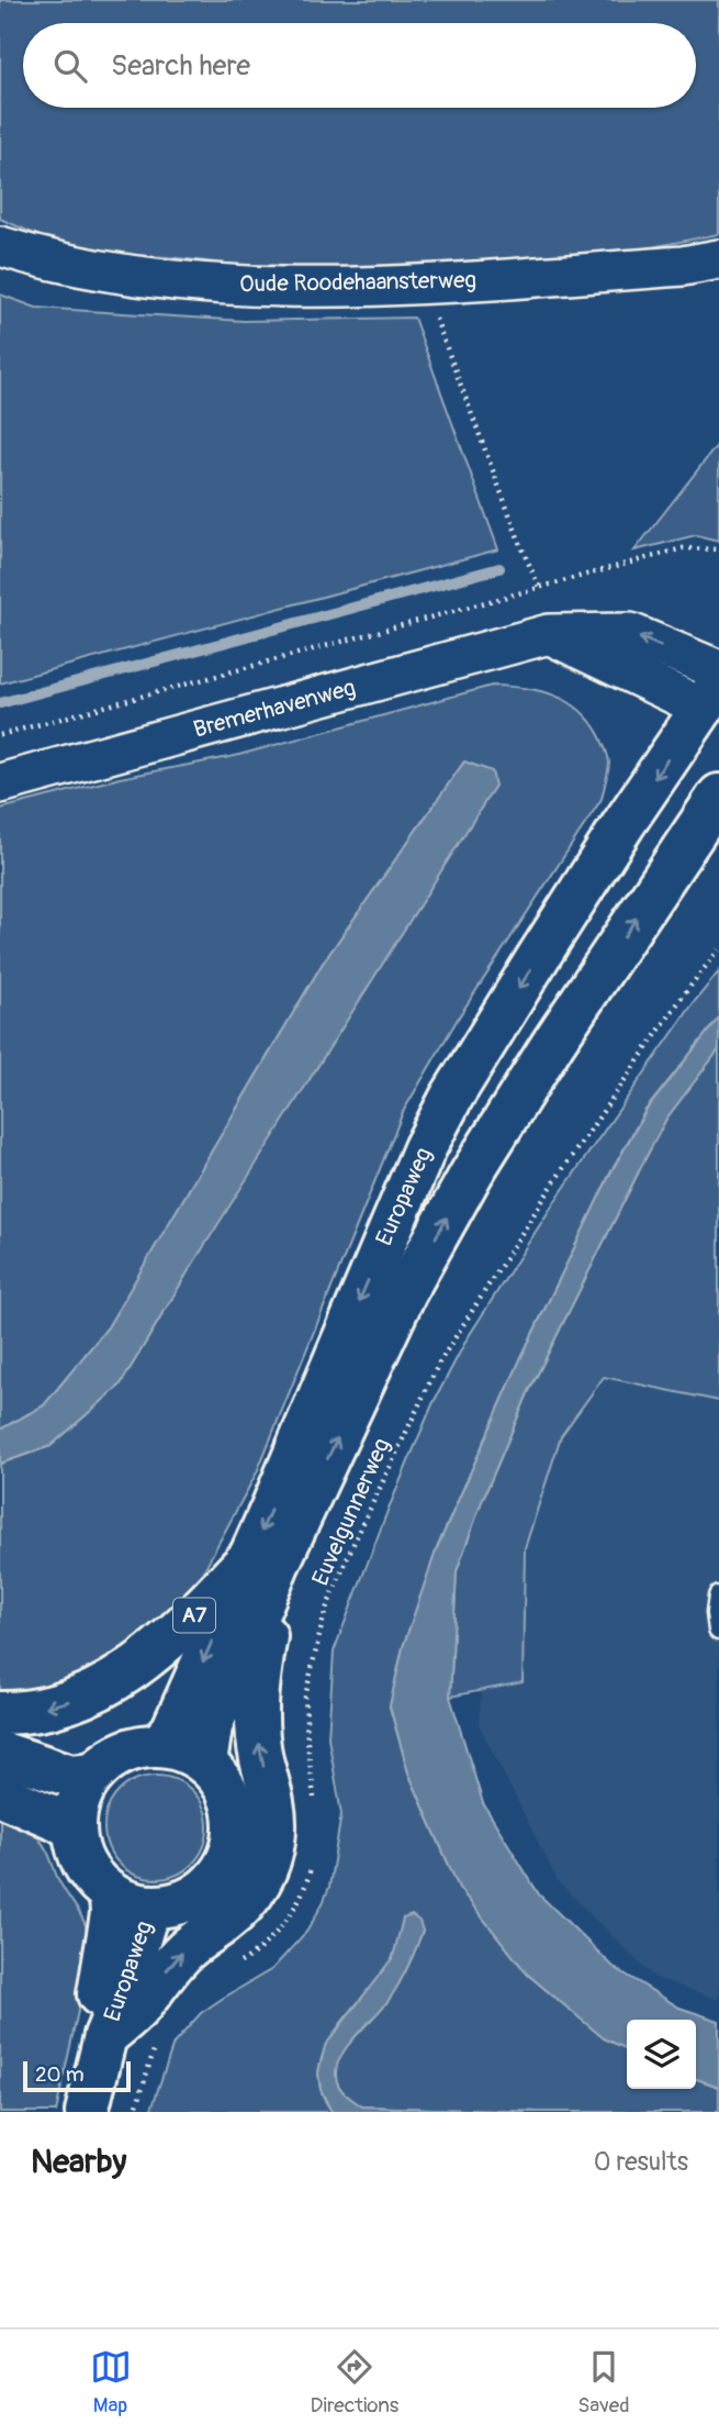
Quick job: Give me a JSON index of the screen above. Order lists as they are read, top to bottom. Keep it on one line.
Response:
{"streets":{"highway":["Europaweg","A7"],"street":["Oude Roodehaansterweg","Bremerhavenweg"],"path":["Euvelgunnerweg"]},"crossings":[["Bremerhavenweg","Europaweg"],["Europaweg","A7"]],"scale_bar":"20 m","page":{"search":"Search here","scale":"20 m","heading":["Nearby","0 results"],"nav":["Map","Directions","Saved"]}}
